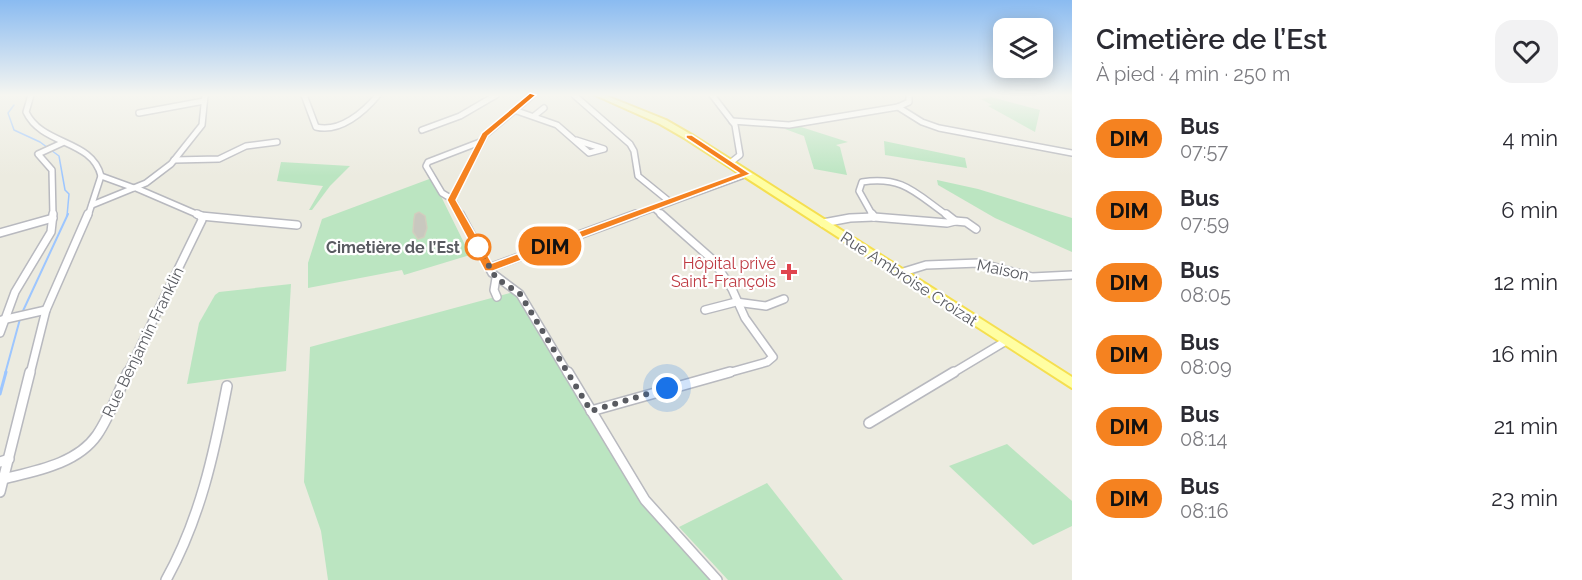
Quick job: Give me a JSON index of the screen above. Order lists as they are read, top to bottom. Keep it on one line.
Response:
{"streets":{"main road":["Rue Ambroise Croizat"],"street":["Maison","Rue Benjamin Franklin"]},"crossings":[["Maison","Rue Ambroise Croizat"]],"places":{"other":["Cimetière de l’Est"],"health":["Hôpital privé Saint-François"]},"lines":["bus line DIM"],"page":{"on_map":"DIM","heading":["Cimetière de l’Est","À pied · 4 min · 250 m"],"list":[{"mark":"DIM","name":"Bus","note":"07:57","value":"4 min"},{"mark":"DIM","name":"Bus","note":"07:59","value":"6 min"},{"mark":"DIM","name":"Bus","note":"08:05","value":"12 min"},{"mark":"DIM","name":"Bus","note":"08:09","value":"16 min"},{"mark":"DIM","name":"Bus","note":"08:14","value":"21 min"},{"mark":"DIM","name":"Bus","note":"08:16","value":"23 min"}]}}
